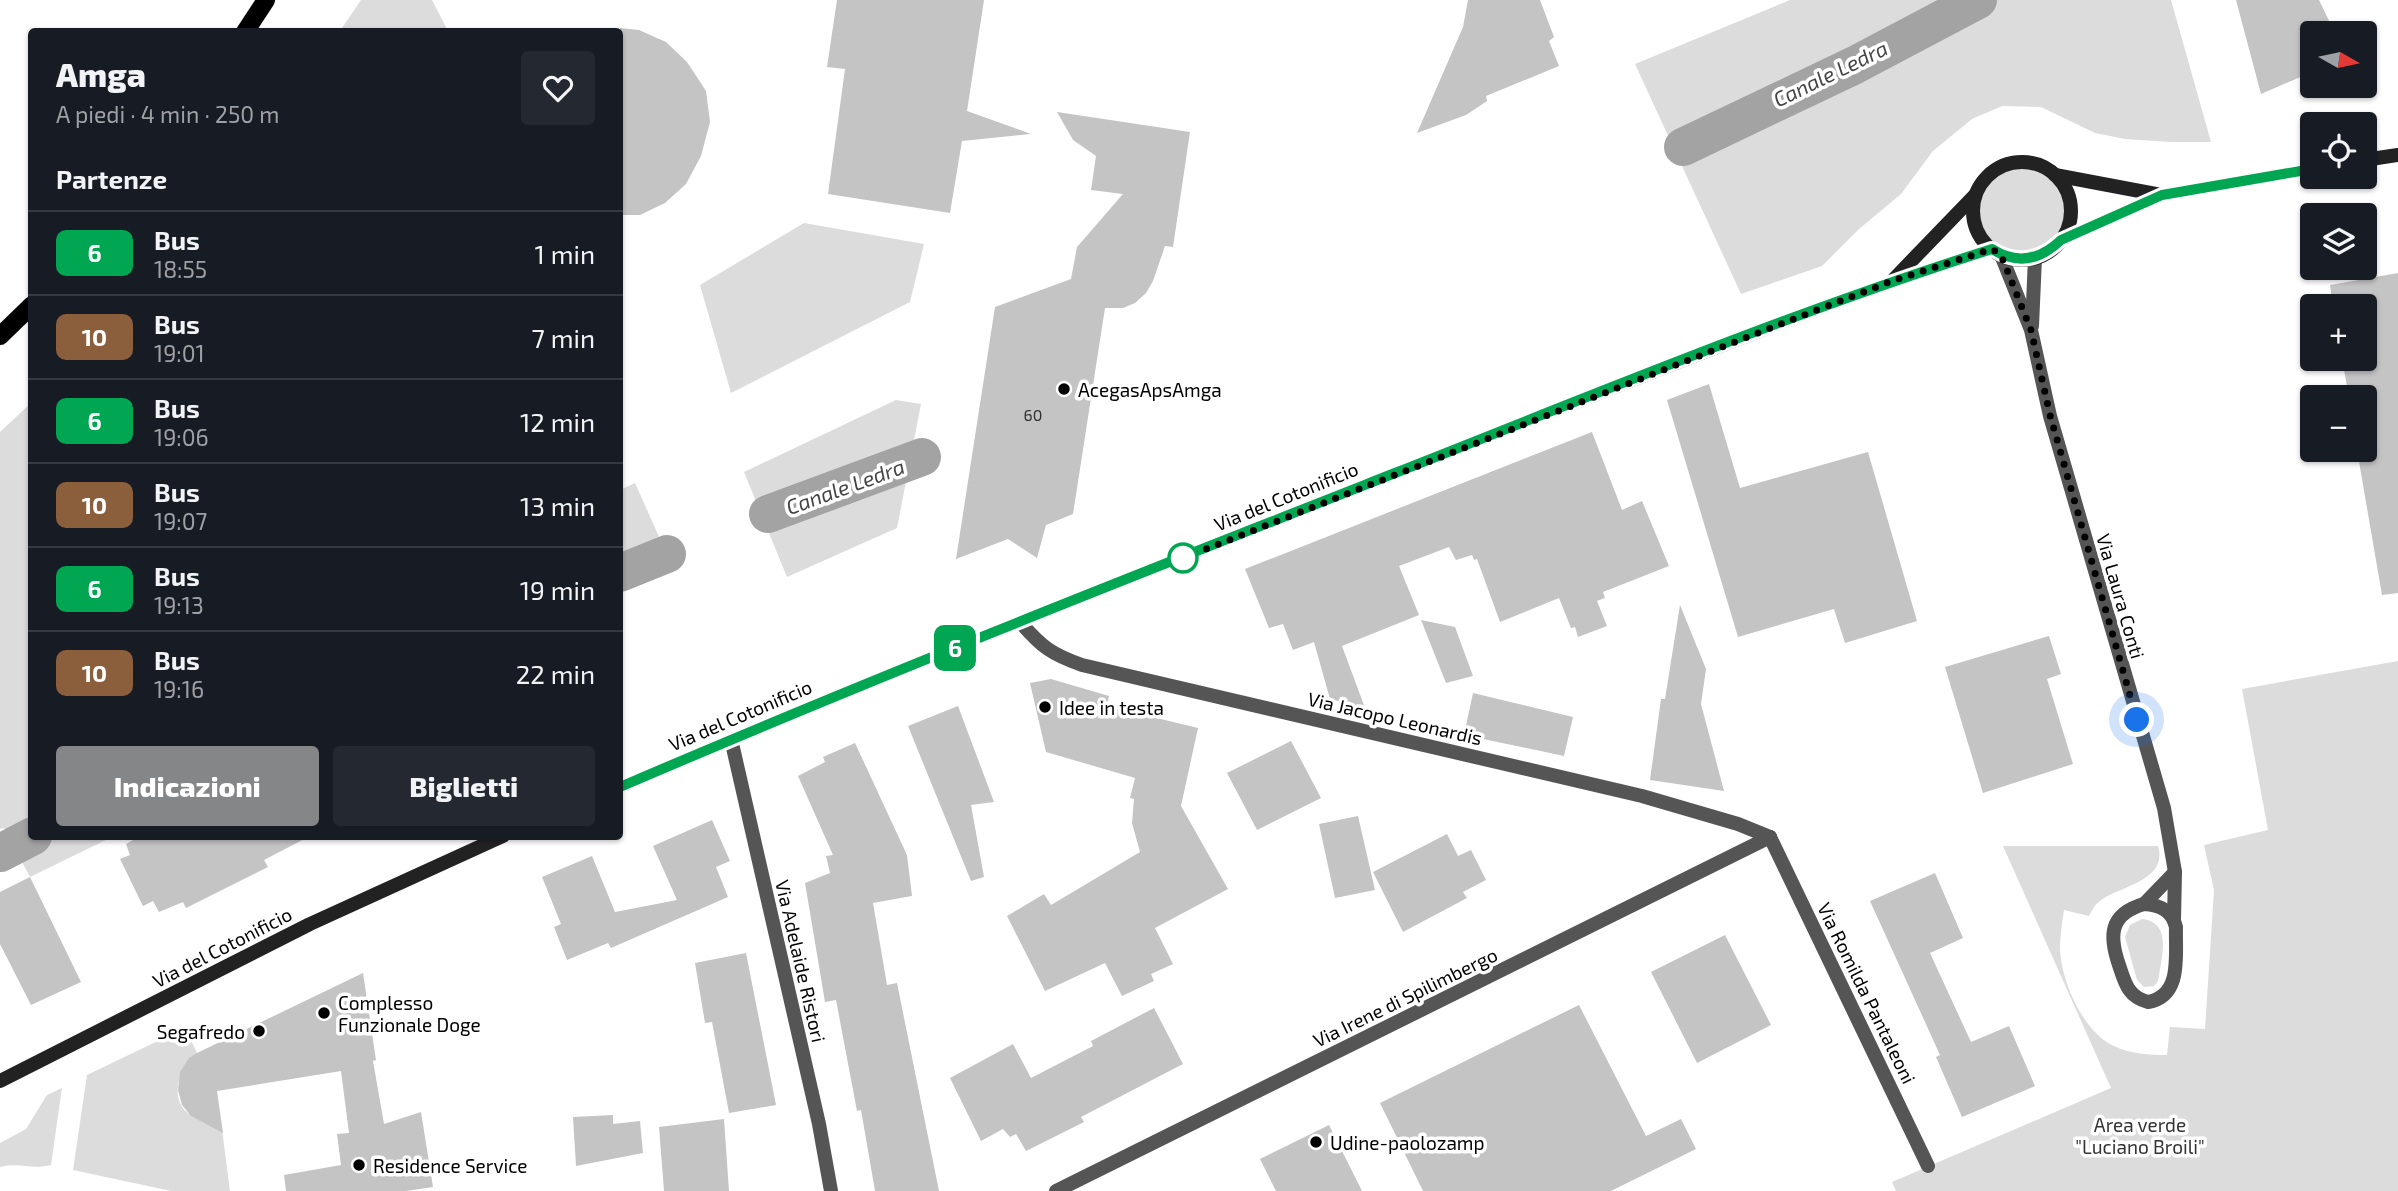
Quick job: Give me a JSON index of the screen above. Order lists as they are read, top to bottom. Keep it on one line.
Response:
{"streets":{"main road":["Via del Cotonificio"],"street":["Via Laura Conti","Via Jacopo Leonardis","Via Adelaide Ristori","Via Romilda Pantaleoni","Via Irene di Spilimbergo"]},"crossings":[["Via del Cotonificio","Via Laura Conti"],["Via del Cotonificio","Via Jacopo Leonardis"],["Via del Cotonificio","Via Adelaide Ristori"],["Via Jacopo Leonardis","Via Romilda Pantaleoni"],["Via Jacopo Leonardis","Via Irene di Spilimbergo"],["Via Romilda Pantaleoni","Via Irene di Spilimbergo"]],"water":["Canale Ledra"],"parks":["Area verde \"Luciano Broili\""],"places":["AcegasApsAmga","Idee in testa","Complesso Funzionale Doge","Segafredo","Udine-paolozamp","Residence Service"],"lines":["bus line 6"],"house_numbers":["60"],"north":"right","page":{"on_map":"6","map_buttons":["+","−"],"heading":[["Amga","A piedi · 4 min · 250 m"],"Partenze"],"list":[{"mark":"6","name":"Bus","note":"18:55","value":"1 min"},{"mark":"10","name":"Bus","note":"19:01","value":"7 min"},{"mark":"6","name":"Bus","note":"19:06","value":"12 min"},{"mark":"10","name":"Bus","note":"19:07","value":"13 min"},{"mark":"6","name":"Bus","note":"19:13","value":"19 min"},{"mark":"10","name":"Bus","note":"19:16","value":"22 min"}],"buttons":["Indicazioni","Biglietti"]}}
